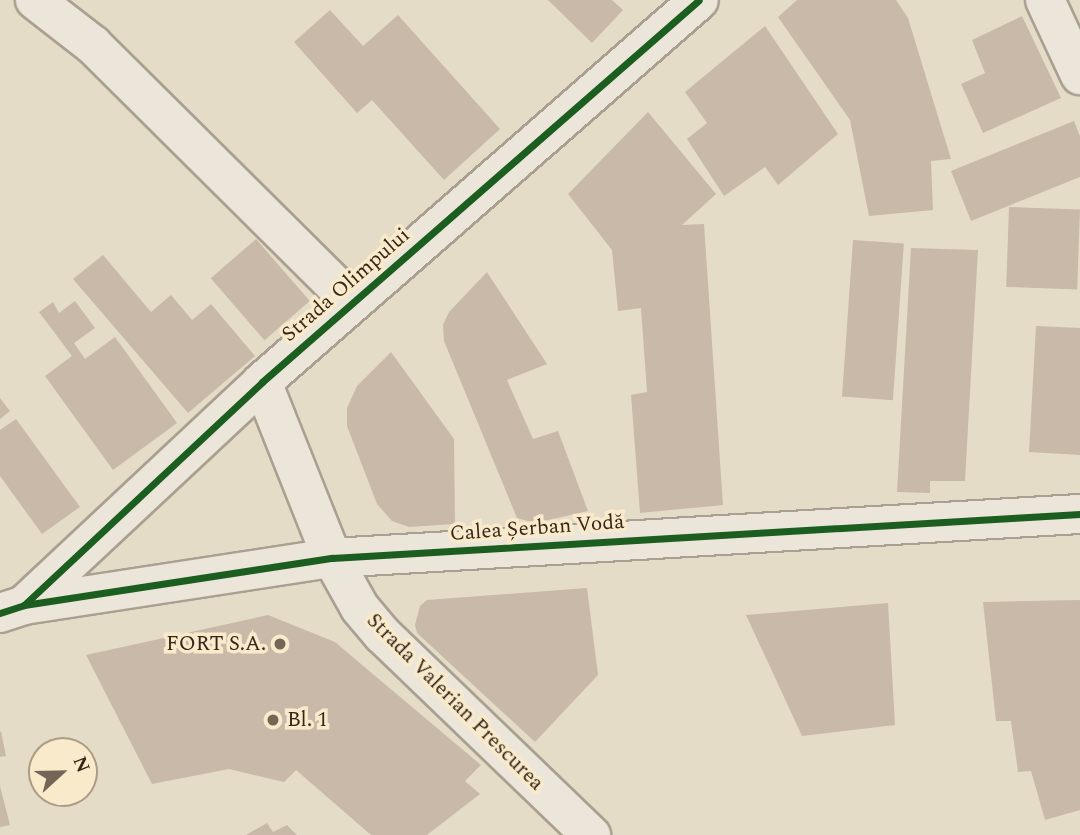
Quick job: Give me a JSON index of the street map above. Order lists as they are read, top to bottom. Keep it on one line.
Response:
{"streets":{"street":["Strada Olimpului","Calea Șerban Vodă","Strada Valerian Prescurea"]},"crossings":[["Strada Olimpului","Calea Șerban Vodă"],["Calea Șerban Vodă","Strada Valerian Prescurea"]],"places":["FORT S.A.","Bl. 1"],"north":"right"}
